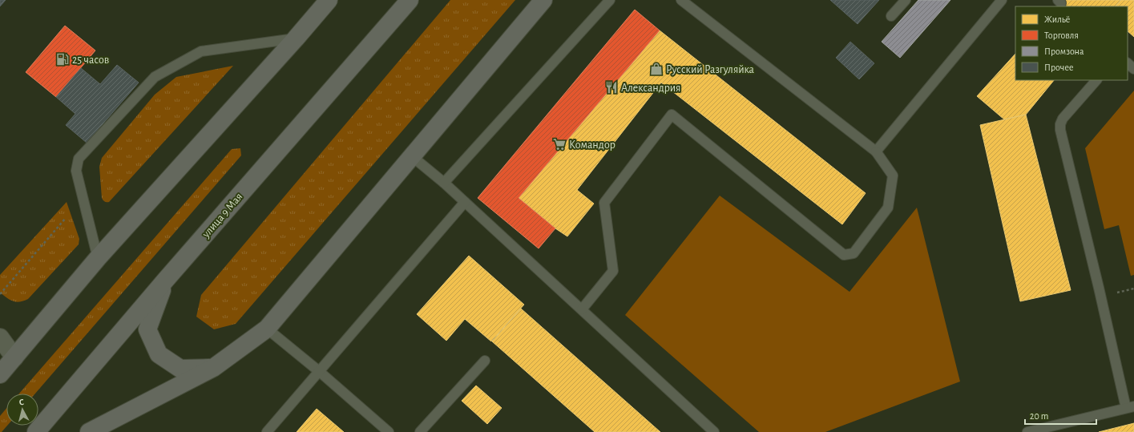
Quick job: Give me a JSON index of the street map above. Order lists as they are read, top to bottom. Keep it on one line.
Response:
{"streets":{"main road":["улица 9 Мая"]},"places":{"fuel station":["25 часов"],"shop":["Русский Разгуляйка"],"restaurant":["Александрия"],"supermarket":["Командор"]},"legend":["Жильё","Торговля","Промзона","Прочее"],"scale_bar":"20 m","north":"top"}
